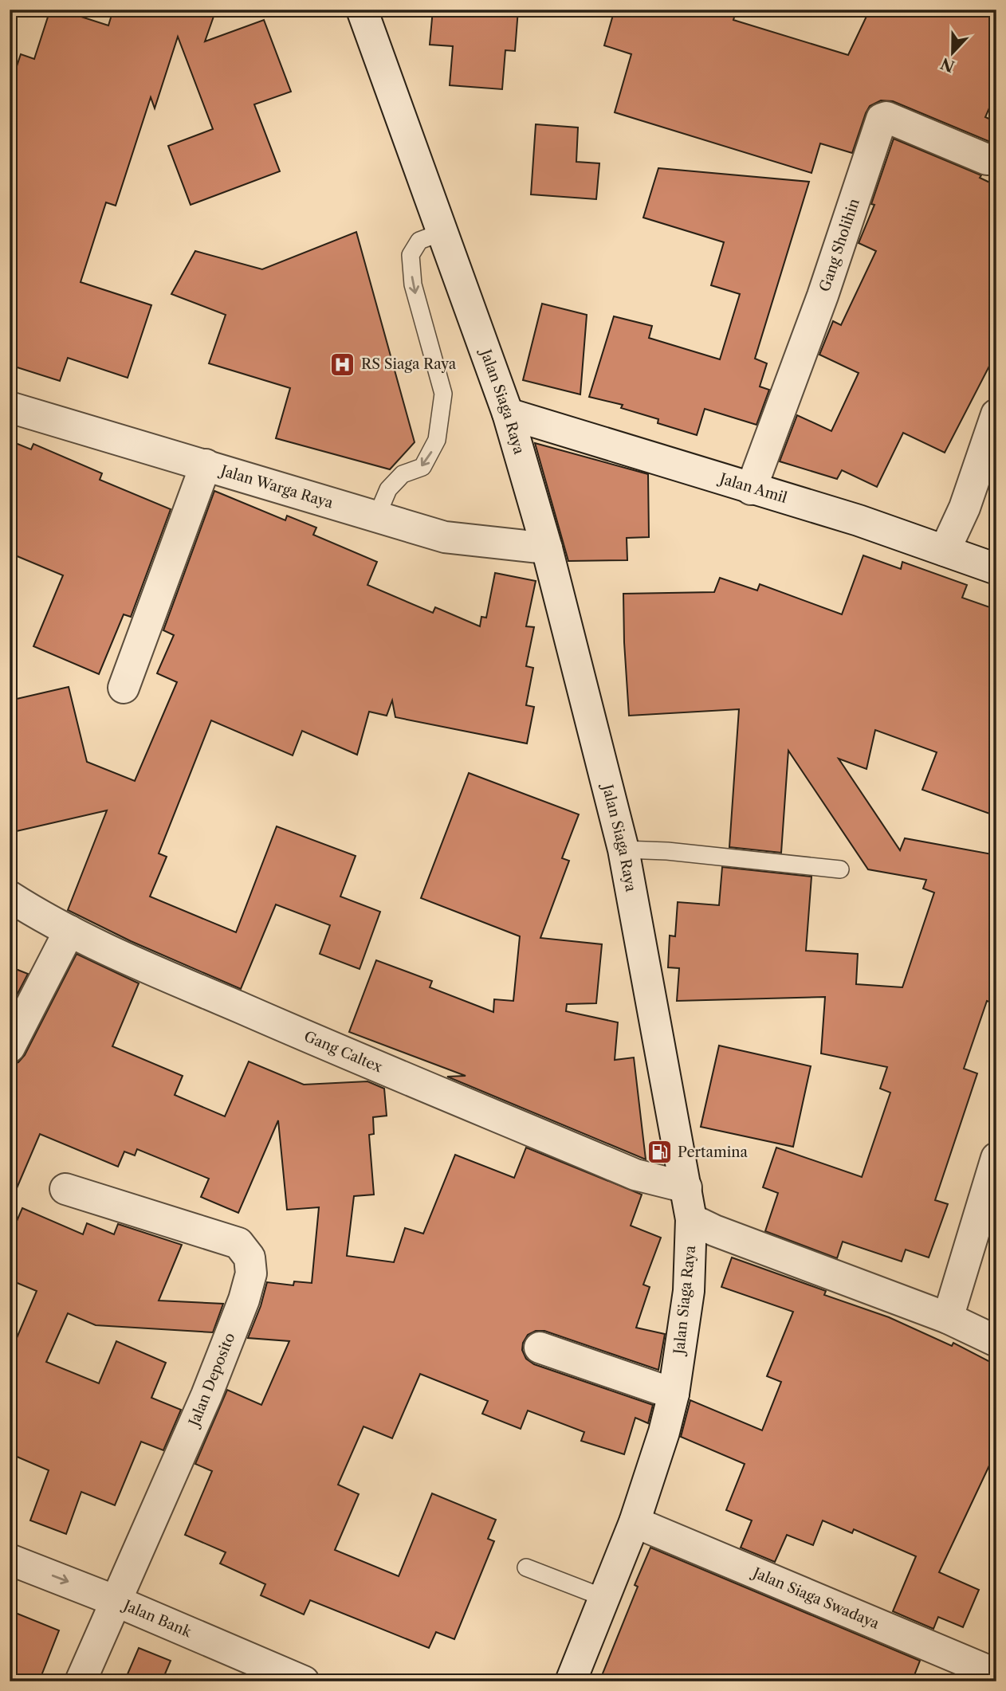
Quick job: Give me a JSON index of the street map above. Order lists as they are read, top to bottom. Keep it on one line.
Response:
{"streets":{"street":["Gang Sholihin","Jalan Siaga Raya","Jalan Warga Raya","Jalan Amil","Gang Caltex","Jalan Deposito","Jalan Siaga Swadaya","Jalan Bank"]},"crossings":[["Gang Sholihin","Jalan Amil"],["Jalan Siaga Raya","Jalan Warga Raya"],["Jalan Siaga Raya","Jalan Amil"],["Jalan Siaga Raya","Gang Caltex"],["Jalan Siaga Raya","Jalan Siaga Swadaya"],["Jalan Deposito","Jalan Bank"]],"one_way":["Jalan Bank"],"places":{"hospital":["RS Siaga Raya"],"fuel station":["Pertamina"]},"north":"bottom"}
